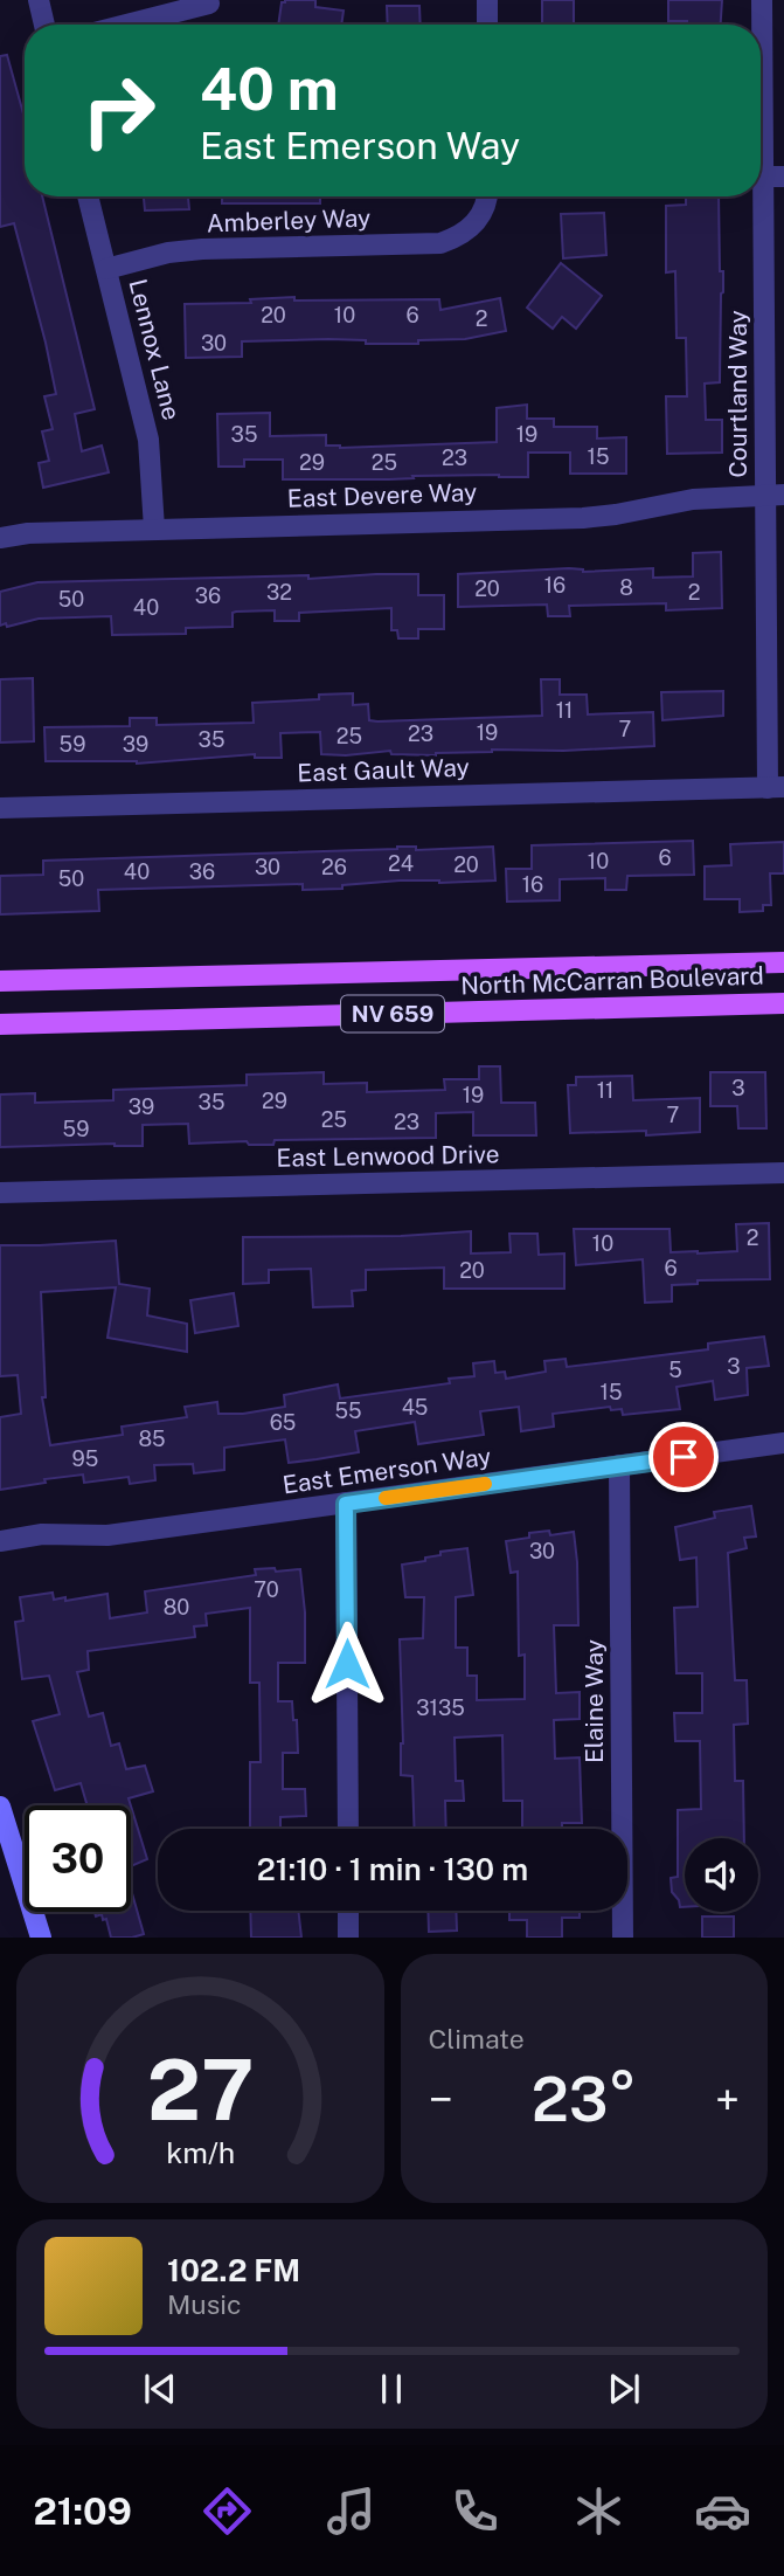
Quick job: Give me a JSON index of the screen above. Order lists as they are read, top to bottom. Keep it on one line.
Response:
{"streets":{"main road":["North McCarran Boulevard","NV 659"],"street":["Amberley Way","Lennox Lane","Courtland Way","East Devere Way","East Gault Way","East Lenwood Drive","East Emerson Way","Elaine Way"]},"crossings":[["Amberley Way","Lennox Lane"],["Lennox Lane","East Devere Way"],["Courtland Way","East Devere Way"],["Courtland Way","East Gault Way"],["East Emerson Way","Elaine Way"]],"house_numbers":["20","10","6","2","30","35","19","15","23","29","25","16","8","20","32","2","36","50","40","11","7","19","23","25","35","59","39","6","10","24","20","30","26","40","36","50","16","3","11","19","29","35","39","7","25","23","59","2","10","6","20","3","5","15","45","55","65","85","95","30","70","80","3135"],"page":{"turn":["40 m","East Emerson Way"],"limit":"30","trip":"21:10 · 1 min · 130 m","tile":"Climate","heat":["−","23°","+"],"song":["102.2 FM","Music"],"tabs":"21:09","gauge":["27","km/h"]}}
